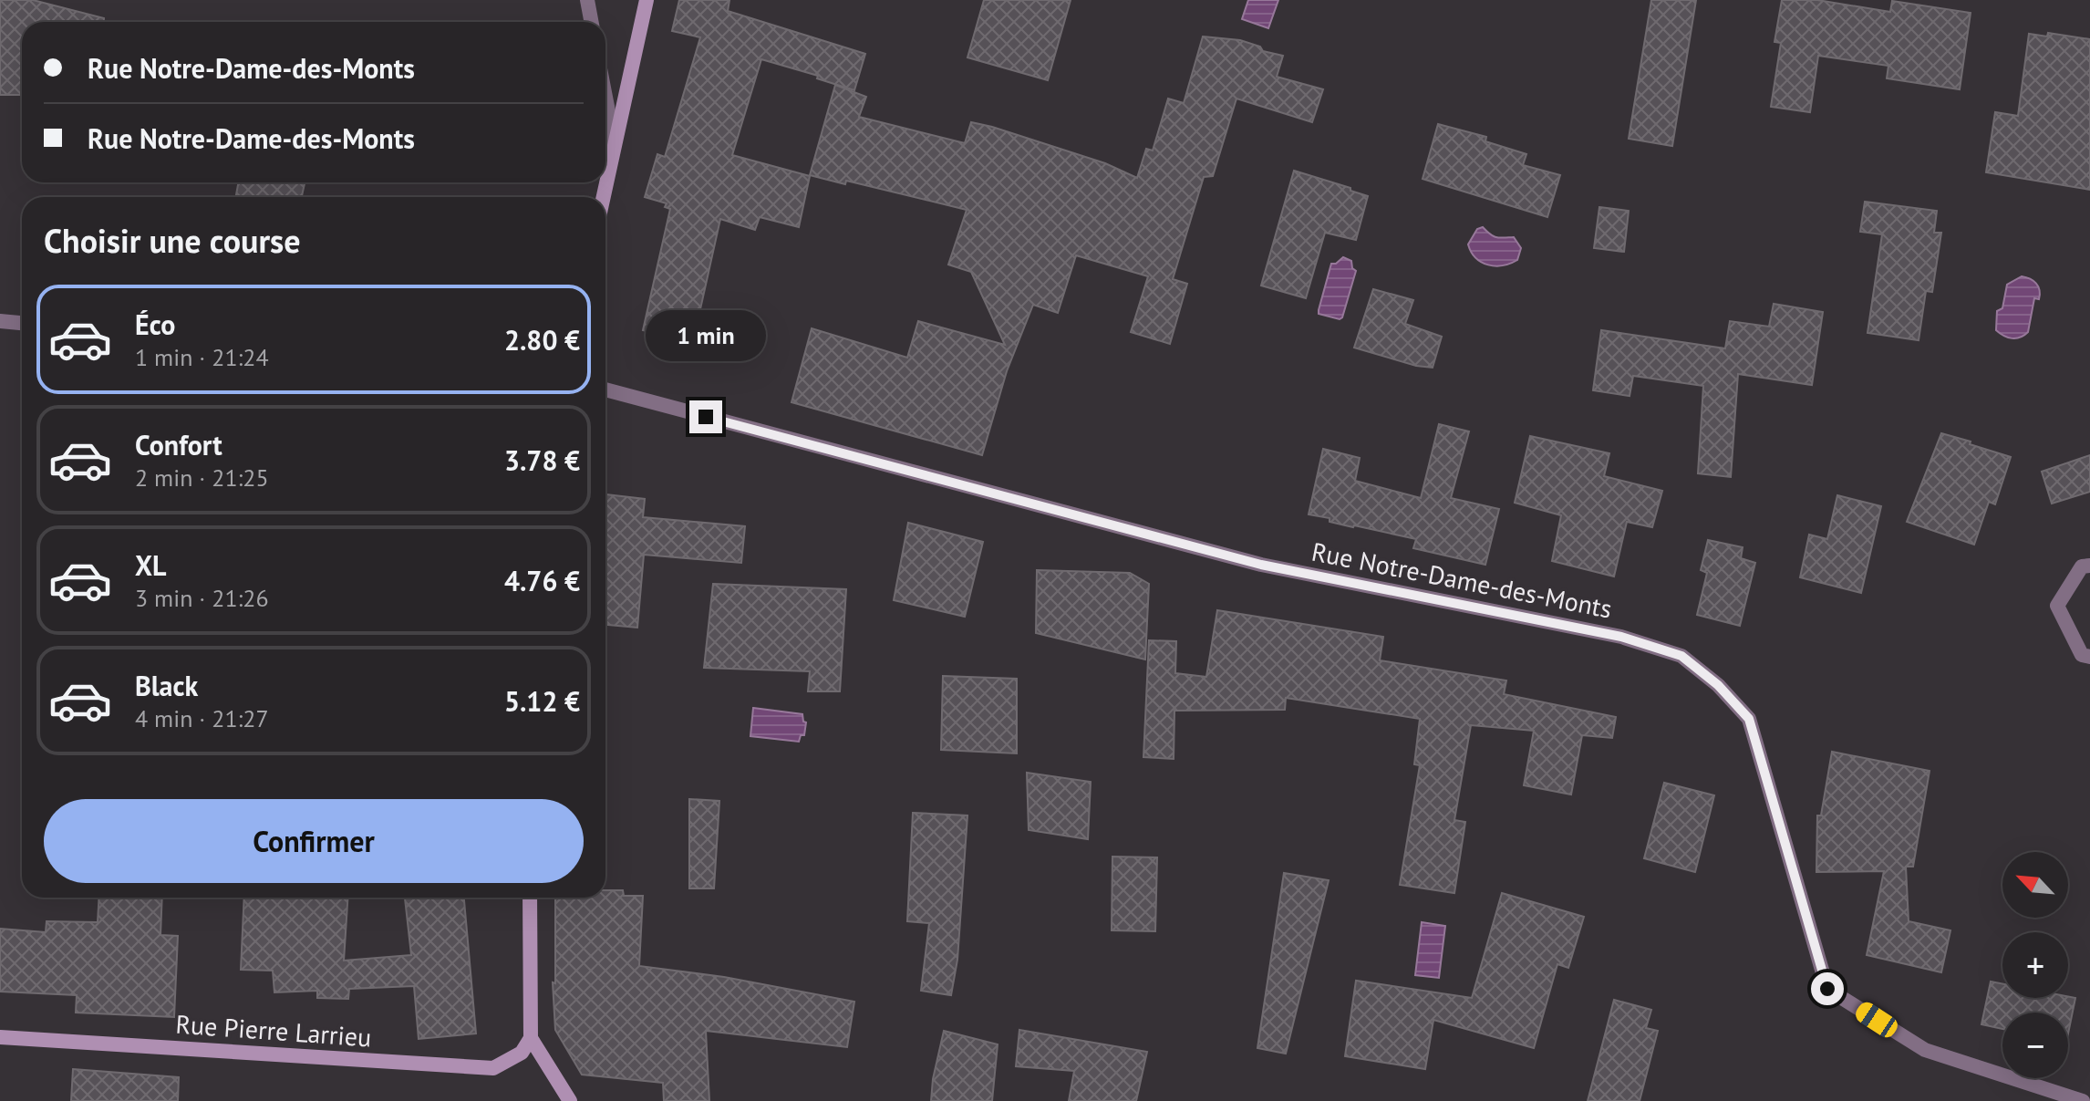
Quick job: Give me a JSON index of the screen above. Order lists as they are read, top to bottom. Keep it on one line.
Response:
{"streets":{"street":["Rue Notre-Dame-des-Monts","Rue Pierre Larrieu"]},"north":"top left","page":{"banner":["Rue Notre-Dame-des-Monts","Rue Notre-Dame-des-Monts"],"heading":"Choisir une course","list":[{"name":"Éco","note":"1 min · 21:24","value":"2.80 €"},{"name":"Confort","note":"2 min · 21:25","value":"3.78 €"},{"name":"XL","note":"3 min · 21:26","value":"4.76 €"},{"name":"Black","note":"4 min · 21:27","value":"5.12 €"}],"bubble":"1 min","buttons":"Confirmer","map_buttons":["+","−"]}}
